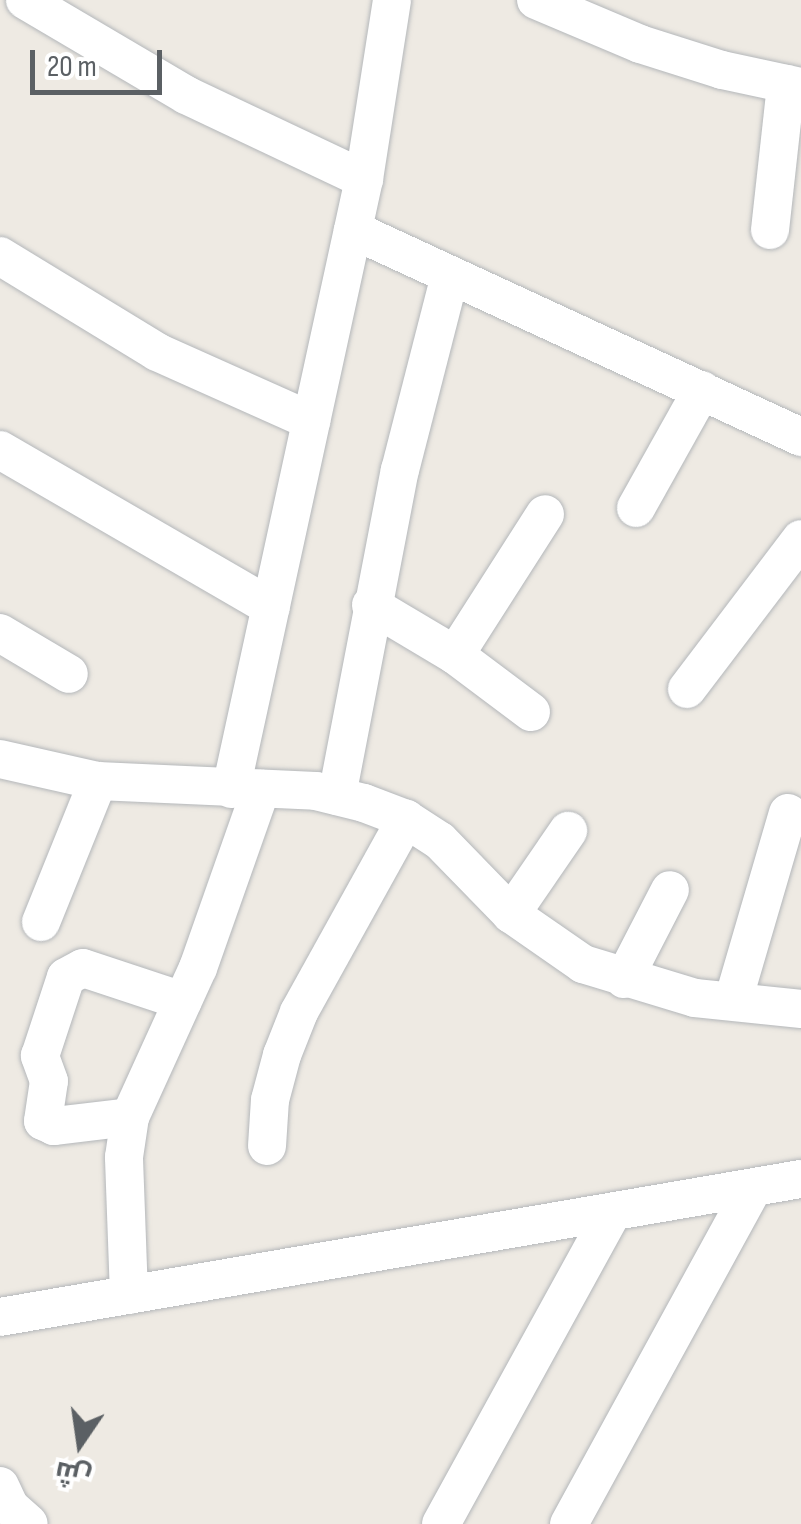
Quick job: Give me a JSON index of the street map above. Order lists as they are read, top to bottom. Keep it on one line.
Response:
{"scale_bar":"20 m","north":"bottom"}
